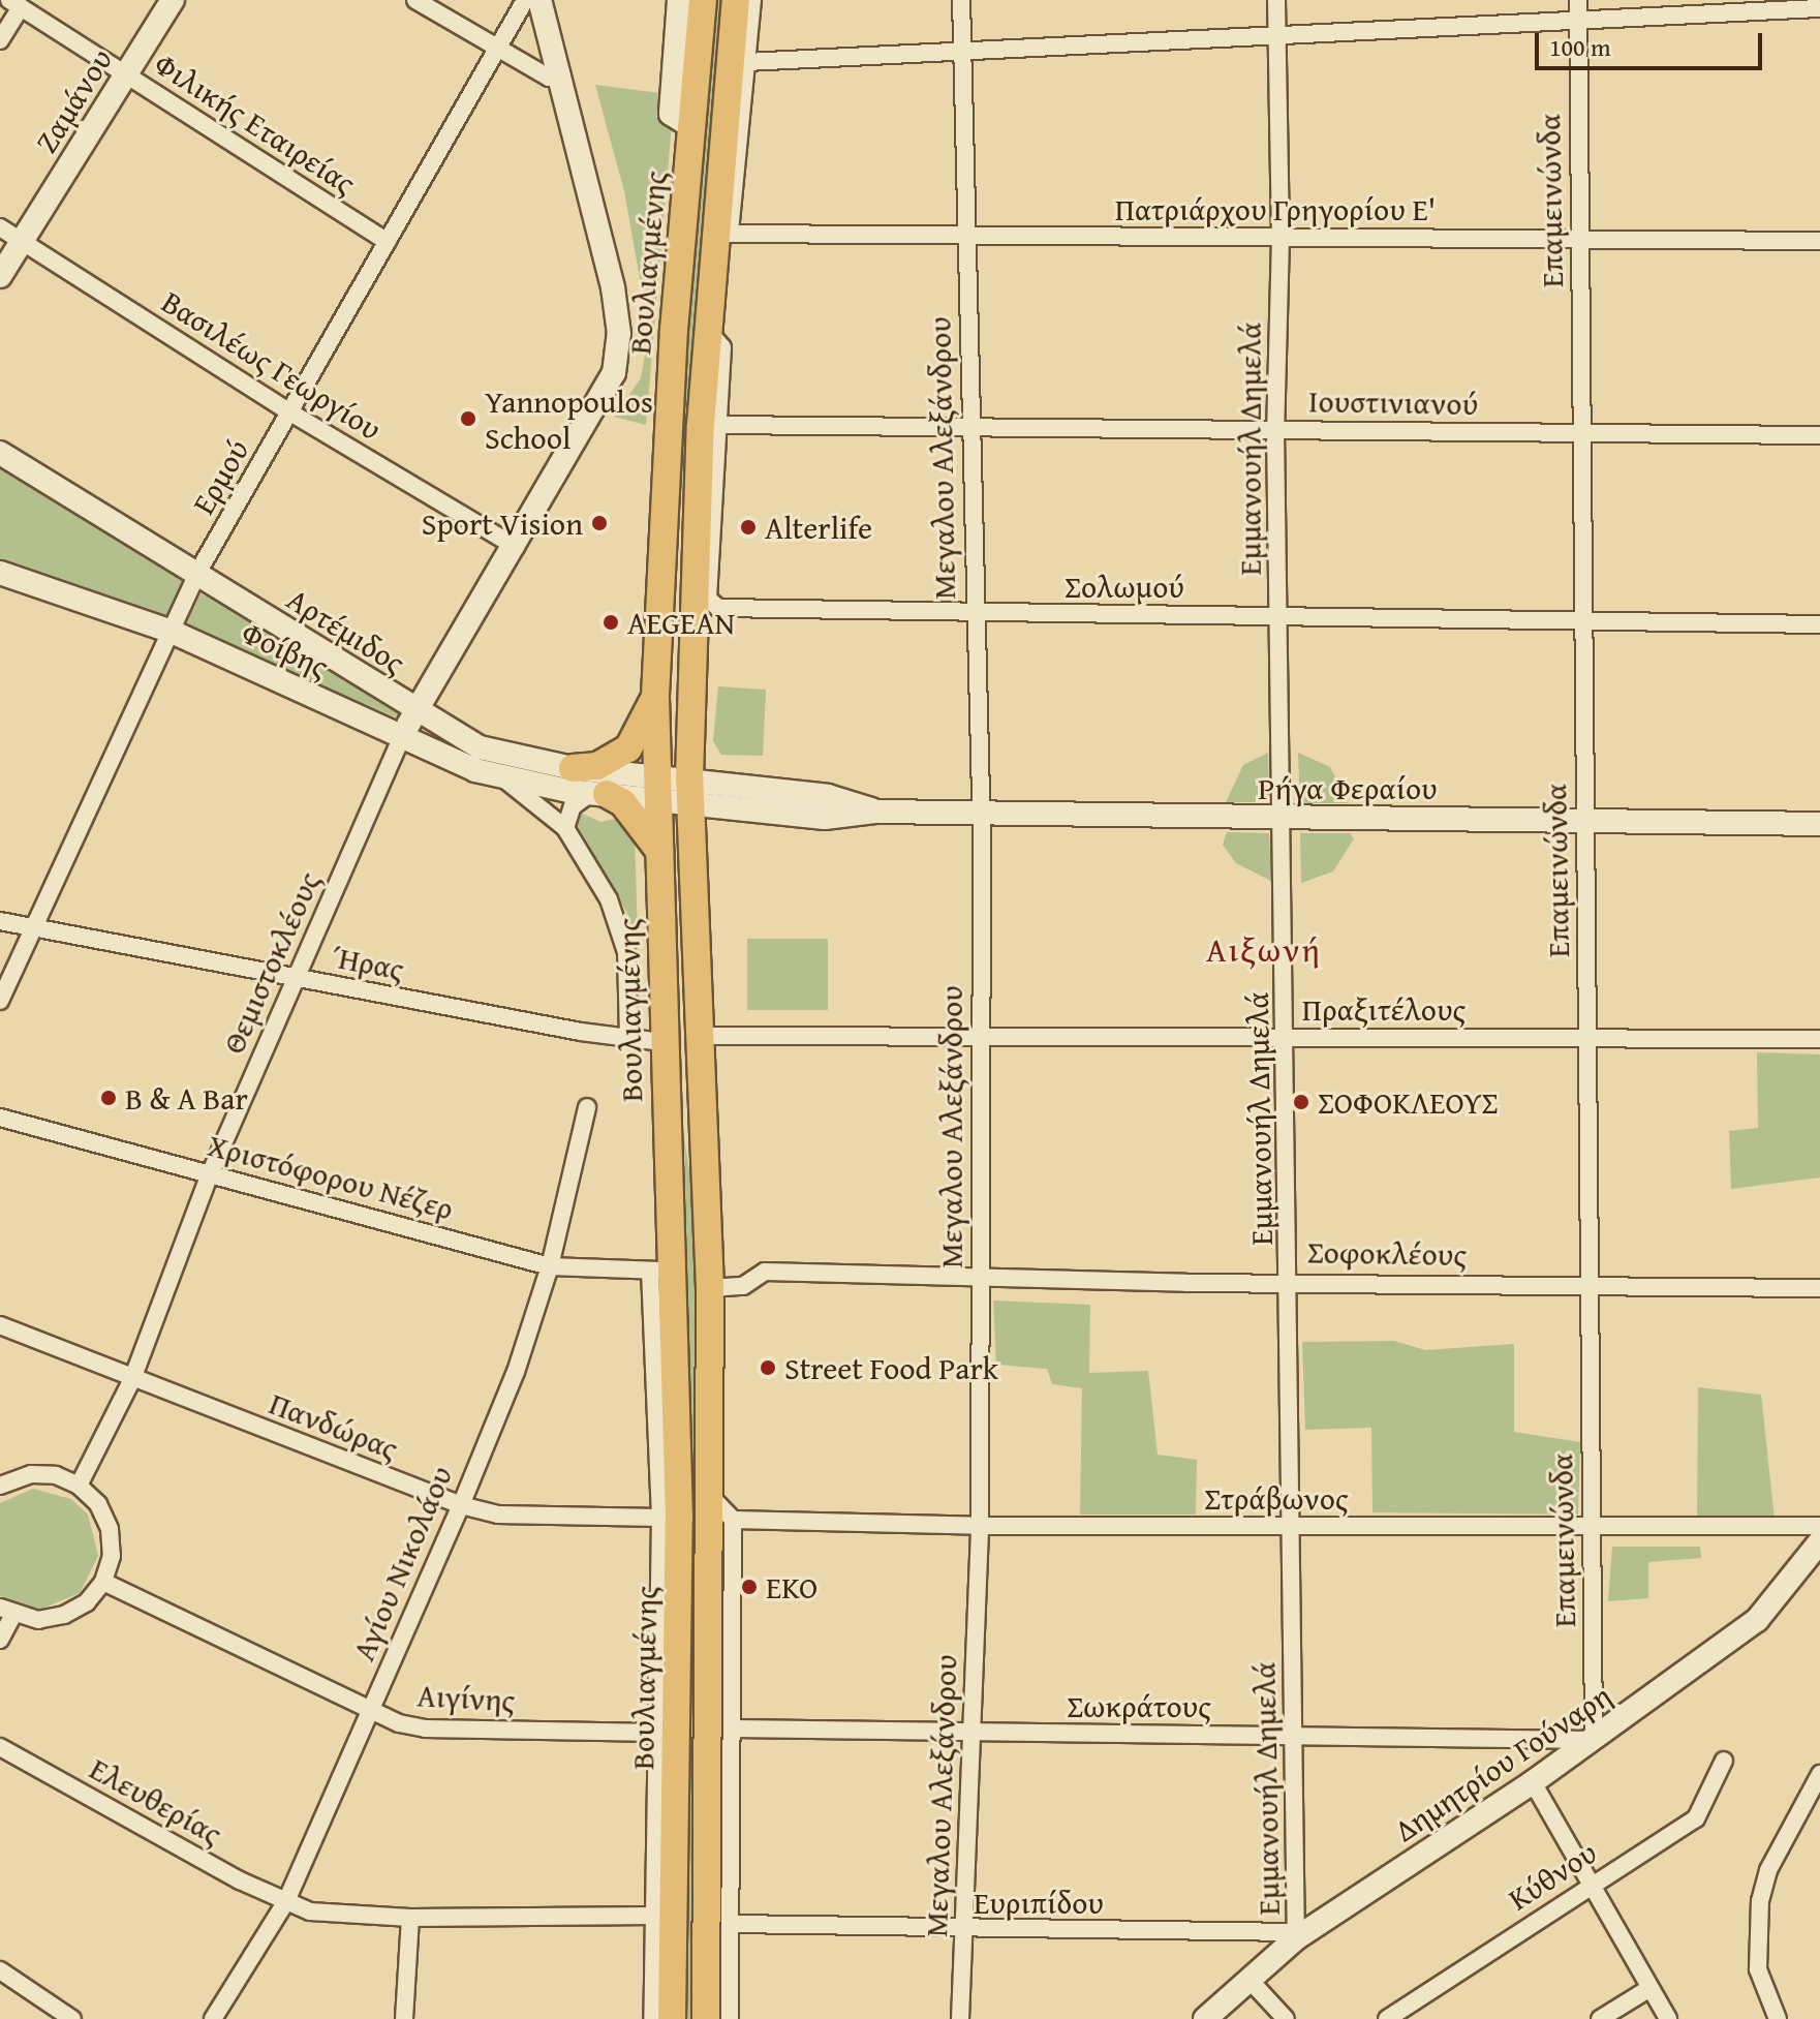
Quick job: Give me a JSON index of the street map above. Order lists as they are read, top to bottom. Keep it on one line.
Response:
{"streets":{"main road":["Βουλιαγμένης"],"street":["Ζαμάνου","Φιλικής Εταιρείας","Επαμεινώνδα","Πατριάρχου Γρηγορίου E'","Βασιλέως Γεωργίου","Ιουστινιανού","Εμμανουήλ Δημελά","Μεγαλου Αλεξάνδρου","Ερμού","Σολωμού","Αρτέμιδος","Φοίβης","Ρήγα Φεραίου","Θεμιστοκλέους","Ήρας","Πραξιτέλους","Χριστόφορου Νέζερ","Σοφοκλέους","Πανδώρας","Στράβωνος","Αγίου Νικολάου","Αιγίνης","Σωκράτους","Δημητρίου Γούναρη","Ελευθερίας","Κύθνου","Ευριπίδου"]},"crossings":[["Ζαμάνου","Φιλικής Εταιρείας"],["Ζαμάνου","Βασιλέως Γεωργίου"],["Φιλικής Εταιρείας","Ερμού"],["Επαμεινώνδα","Πατριάρχου Γρηγορίου E'"],["Επαμεινώνδα","Ιουστινιανού"],["Επαμεινώνδα","Σολωμού"],["Επαμεινώνδα","Ρήγα Φεραίου"],["Επαμεινώνδα","Πραξιτέλους"],["Επαμεινώνδα","Σοφοκλέους"],["Επαμεινώνδα","Στράβωνος"],["Επαμεινώνδα","Σωκράτους"],["Επαμεινώνδα","Δημητρίου Γούναρη"],["Πατριάρχου Γρηγορίου E'","Εμμανουήλ Δημελά"],["Πατριάρχου Γρηγορίου E'","Μεγαλου Αλεξάνδρου"],["Βουλιαγμένης","Αρτέμιδος"],["Βουλιαγμένης","Φοίβης"],["Βουλιαγμένης","Ήρας"],["Βουλιαγμένης","Χριστόφορου Νέζερ"],["Βασιλέως Γεωργίου","Ερμού"],["Ιουστινιανού","Εμμανουήλ Δημελά"],["Ιουστινιανού","Μεγαλου Αλεξάνδρου"],["Ιουστινιανού","Σολωμού"],["Εμμανουήλ Δημελά","Σολωμού"],["Εμμανουήλ Δημελά","Ρήγα Φεραίου"],["Εμμανουήλ Δημελά","Πραξιτέλους"],["Εμμανουήλ Δημελά","Σοφοκλέους"],["Εμμανουήλ Δημελά","Στράβωνος"],["Εμμανουήλ Δημελά","Σωκράτους"],["Εμμανουήλ Δημελά","Δημητρίου Γούναρη"],["Εμμανουήλ Δημελά","Ευριπίδου"],["Μεγαλου Αλεξάνδρου","Σολωμού"],["Μεγαλου Αλεξάνδρου","Ρήγα Φεραίου"],["Μεγαλου Αλεξάνδρου","Πραξιτέλους"],["Μεγαλου Αλεξάνδρου","Σοφοκλέους"],["Μεγαλου Αλεξάνδρου","Στράβωνος"],["Μεγαλου Αλεξάνδρου","Σωκράτους"],["Μεγαλου Αλεξάνδρου","Ευριπίδου"],["Ερμού","Αρτέμιδος"],["Ερμού","Φοίβης"],["Ερμού","Ήρας"],["Αρτέμιδος","Φοίβης"],["Φοίβης","Ρήγα Φεραίου"],["Φοίβης","Θεμιστοκλέους"],["Θεμιστοκλέους","Ήρας"],["Θεμιστοκλέους","Χριστόφορου Νέζερ"],["Θεμιστοκλέους","Πανδώρας"],["Χριστόφορου Νέζερ","Αγίου Νικολάου"],["Πανδώρας","Αγίου Νικολάου"],["Αγίου Νικολάου","Αιγίνης"],["Αγίου Νικολάου","Ελευθερίας"],["Σωκράτους","Δημητρίου Γούναρη"],["Δημητρίου Γούναρη","Ευριπίδου"]],"districts":["Αιξωνή"],"places":["Yannopoulos School","Sport Vision","Alterlife","AEGEAN","B & A Bar","ΣΟΦΟΚΛΕΟΥΣ","Street Food Park","EKO"],"scale_bar":"100 m"}
